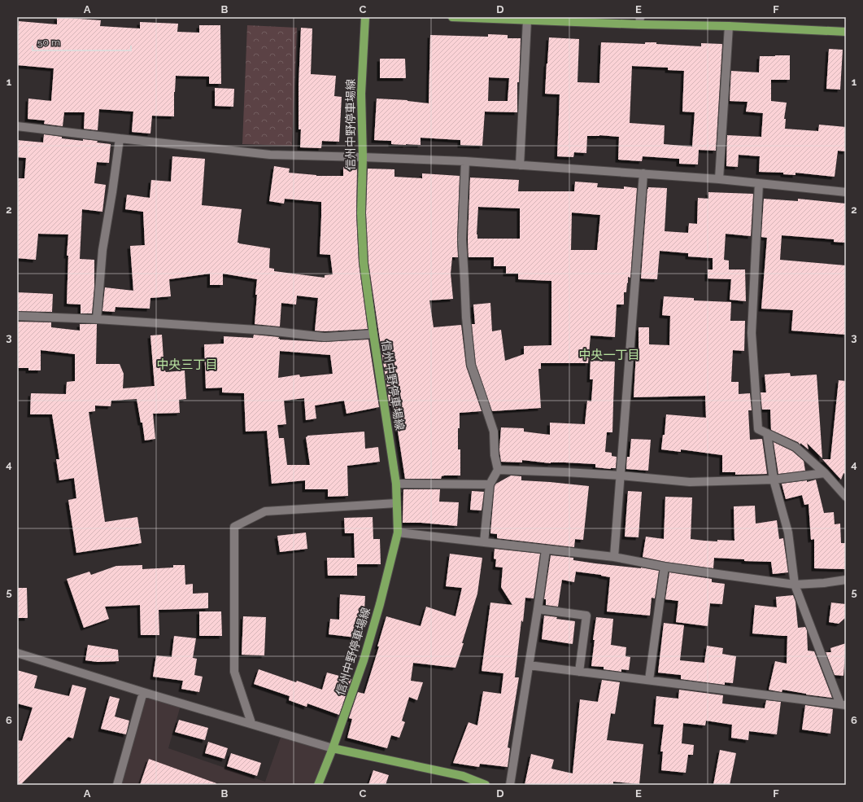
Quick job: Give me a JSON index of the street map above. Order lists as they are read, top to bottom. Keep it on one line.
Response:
{"streets":{"main road":["信州中野停車場線"]},"districts":["中央一丁目","中央三丁目"],"scale_bar":"50 m","grid":{"columns":["A","B","C","D","E","F"],"rows":["1","2","3","4","5","6"]}}
